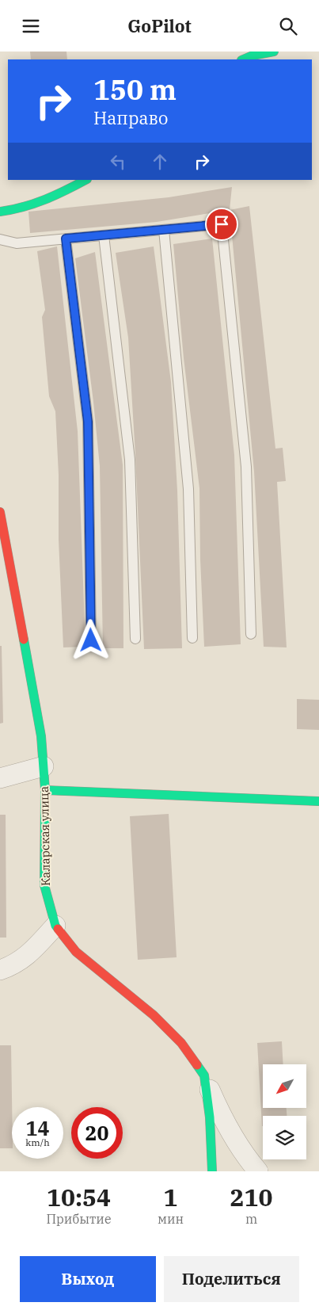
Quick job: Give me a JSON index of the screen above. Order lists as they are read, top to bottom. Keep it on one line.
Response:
{"streets":{"street":["Каларская улица"]},"north":"bottom left","page":{"header":"GoPilot","turn":["150 m","Направо"],"speed":"14 km/h","limit":"20","eta":["10:54","Прибытие","1","мин","210","m"],"buttons":["Выход","Поделиться"]}}
